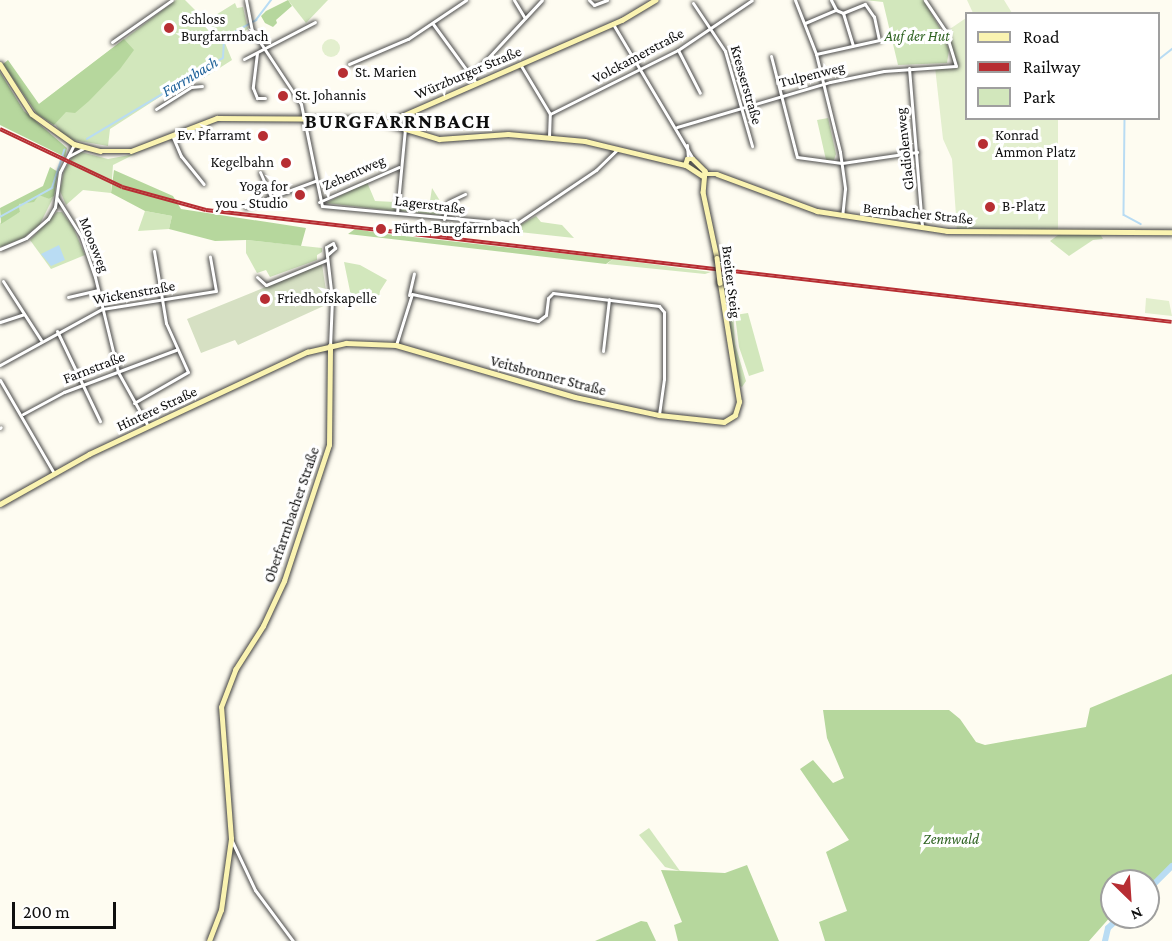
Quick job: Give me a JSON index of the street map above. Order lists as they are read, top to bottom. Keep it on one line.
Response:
{"streets":{"street":["Volckamerstraße","Würzburger Straße","Tulpenweg","Kresserstraße","Gladiolenweg","Zehentweg","Lagerstraße","Bernbacher Straße","Moosweg","Breiter Steig","Wickenstraße","Farnstraße","Veitsbronner Straße","Hintere Straße","Oberfarrnbacher Straße"]},"crossings":[["Volckamerstraße","Kresserstraße"],["Tulpenweg","Kresserstraße"],["Tulpenweg","Gladiolenweg"],["Gladiolenweg","Bernbacher Straße"],["Zehentweg","Lagerstraße"],["Bernbacher Straße","Breiter Steig"],["Moosweg","Wickenstraße"],["Moosweg","Farnstraße"],["Moosweg","Hintere Straße"],["Breiter Steig","Veitsbronner Straße"],["Veitsbronner Straße","Hintere Straße"],["Veitsbronner Straße","Oberfarrnbacher Straße"],["Hintere Straße","Oberfarrnbacher Straße"]],"districts":["BURGFARRNBACH"],"water":["Farrnbach"],"parks":["Auf der Hut","Zennwald"],"places":["Schloss Burgfarrnbach","St. Marien","St. Johannis","Ev. Pfarramt","Konrad Ammon Platz","Kegelbahn","Yoga for you - Studio","B-Platz","Fürth-Burgfarrnbach","Friedhofskapelle"],"legend":["Road","Railway","Park"],"scale_bar":"200 m","north":"bottom right"}
